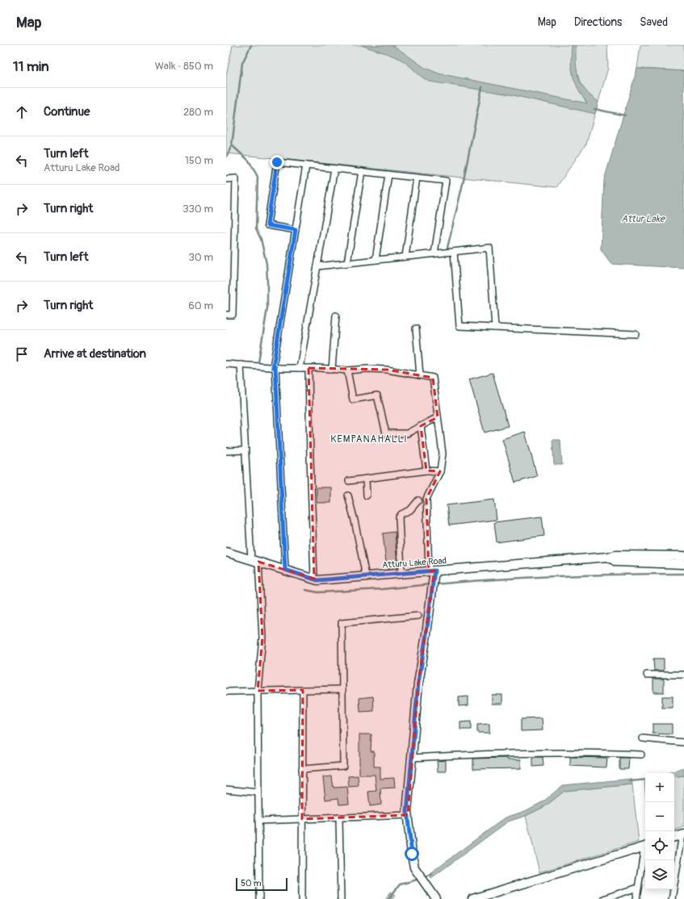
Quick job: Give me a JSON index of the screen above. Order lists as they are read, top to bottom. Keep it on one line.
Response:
{"streets":{"street":["Atturu Lake Road"]},"districts":["KEMPANAHALLI"],"water":["Attur Lake"],"scale_bar":"50 m","page":{"header":"Map","nav":["Map","Directions","Saved"],"heading":["11 min","Walk · 850 m"],"list":[["Continue","280 m"],["Turn left","Atturu Lake Road","150 m"],["Turn right","330 m"],["Turn left","30 m"],["Turn right","60 m"],"Arrive at destination"],"map_buttons":["+","−"],"scale":"50 m"}}
